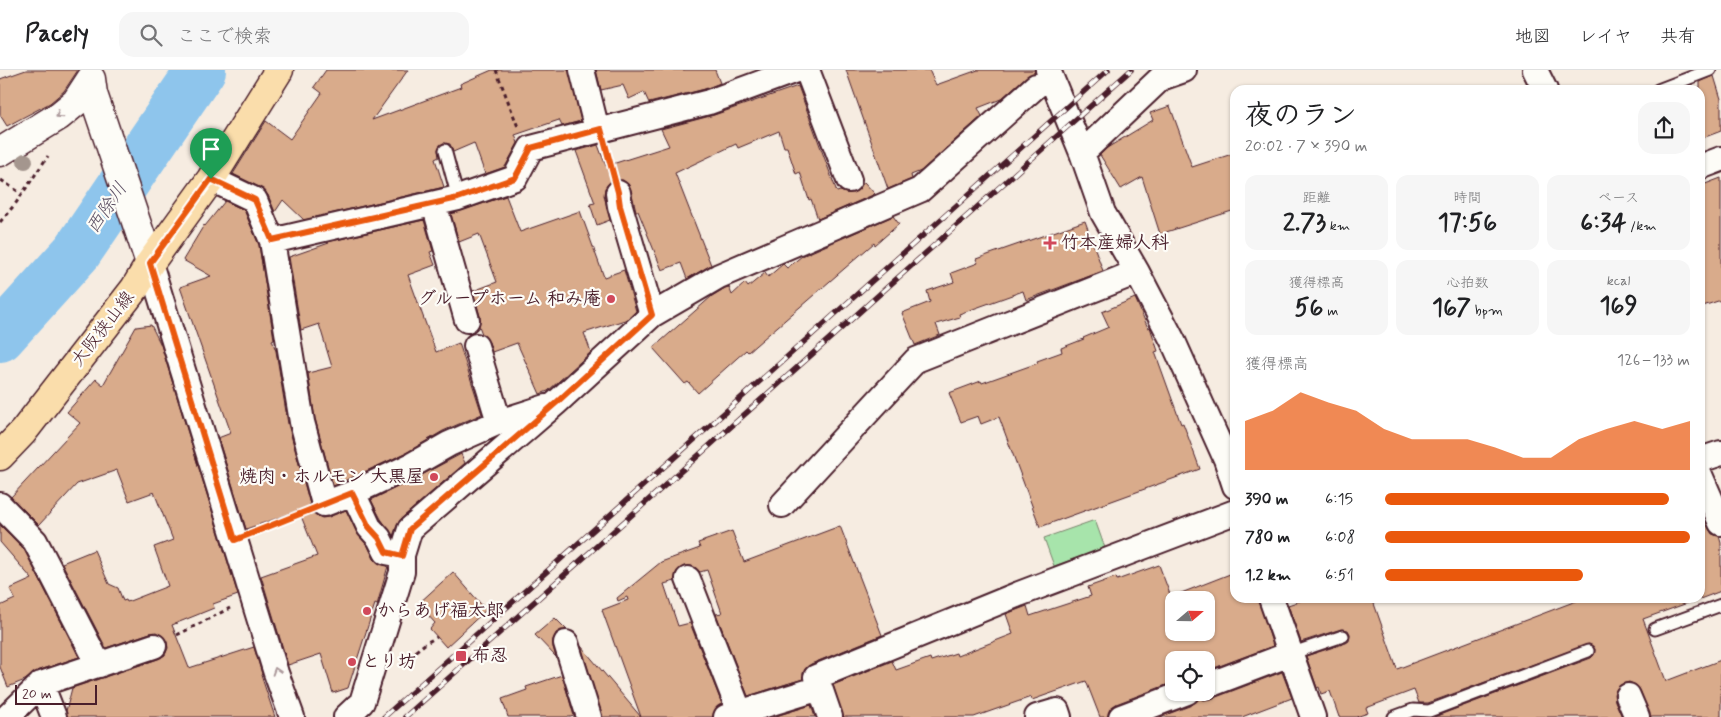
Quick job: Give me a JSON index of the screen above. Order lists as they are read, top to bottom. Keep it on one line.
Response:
{"streets":{"main road":["大阪狭山線"]},"water":["西除川"],"places":{"health":["竹本産婦人科"],"other":["グループホーム 和み庵","焼肉・ホルモン 大黒屋","からあげ福太郎","とり坊"],"transit":["布忍"]},"scale_bar":"20 m","north":"right","page":{"header":"Pacely","search":"ここで検索","nav":["地図","レイヤ","共有"],"heading":["夜のラン","20:02 · 7 × 390 m"],"stats":[["距離","2.73 km"],["時間","17:56"],["ペース","6:34 /km"],["獲得標高","56 m"],["心拍数","167 bpm"],["kcal","169"]],"chart":["獲得標高","126–133 m"],"list":[{"name":"390 m","note":"6:15"},{"name":"780 m","note":"6:08"},{"name":"1.2 km","note":"6:51"}],"scale":"20 m"}}
